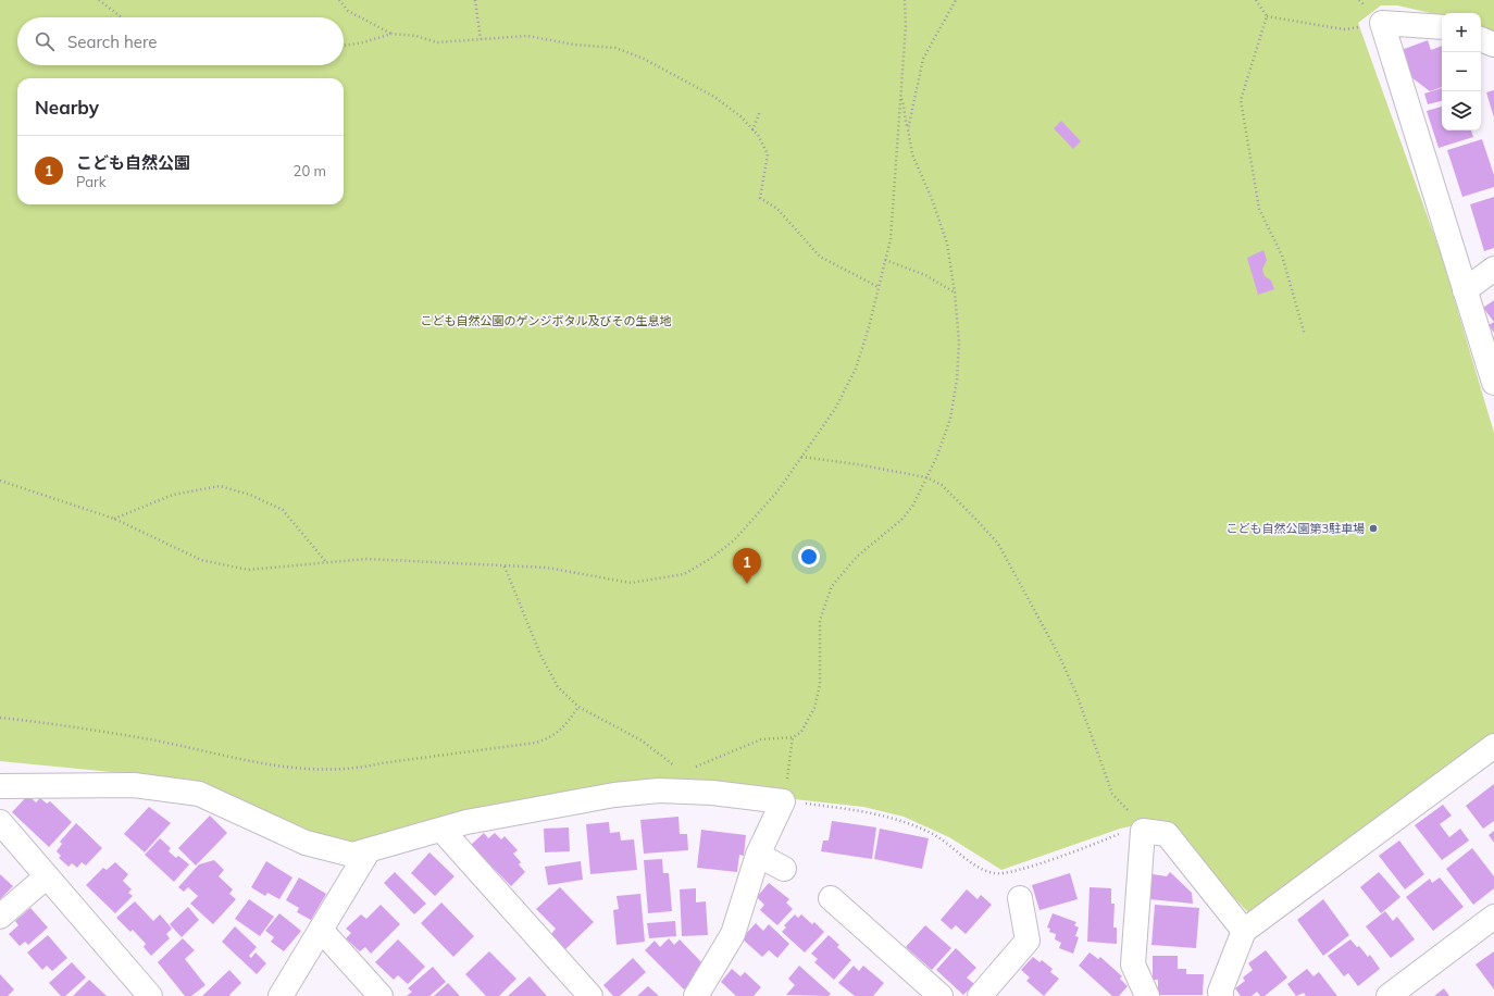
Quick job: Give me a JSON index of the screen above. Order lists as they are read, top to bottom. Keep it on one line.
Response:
{"parks":["こども自然公園のゲンジボタル及びその生息地"],"places":["こども自然公園第3駐車場"],"page":{"map_buttons":["+","−"],"search":"Search here","heading":"Nearby","list":[{"mark":"1","name":"こども自然公園","note":"Park","value":"20 m"}],"pins":"1"}}
